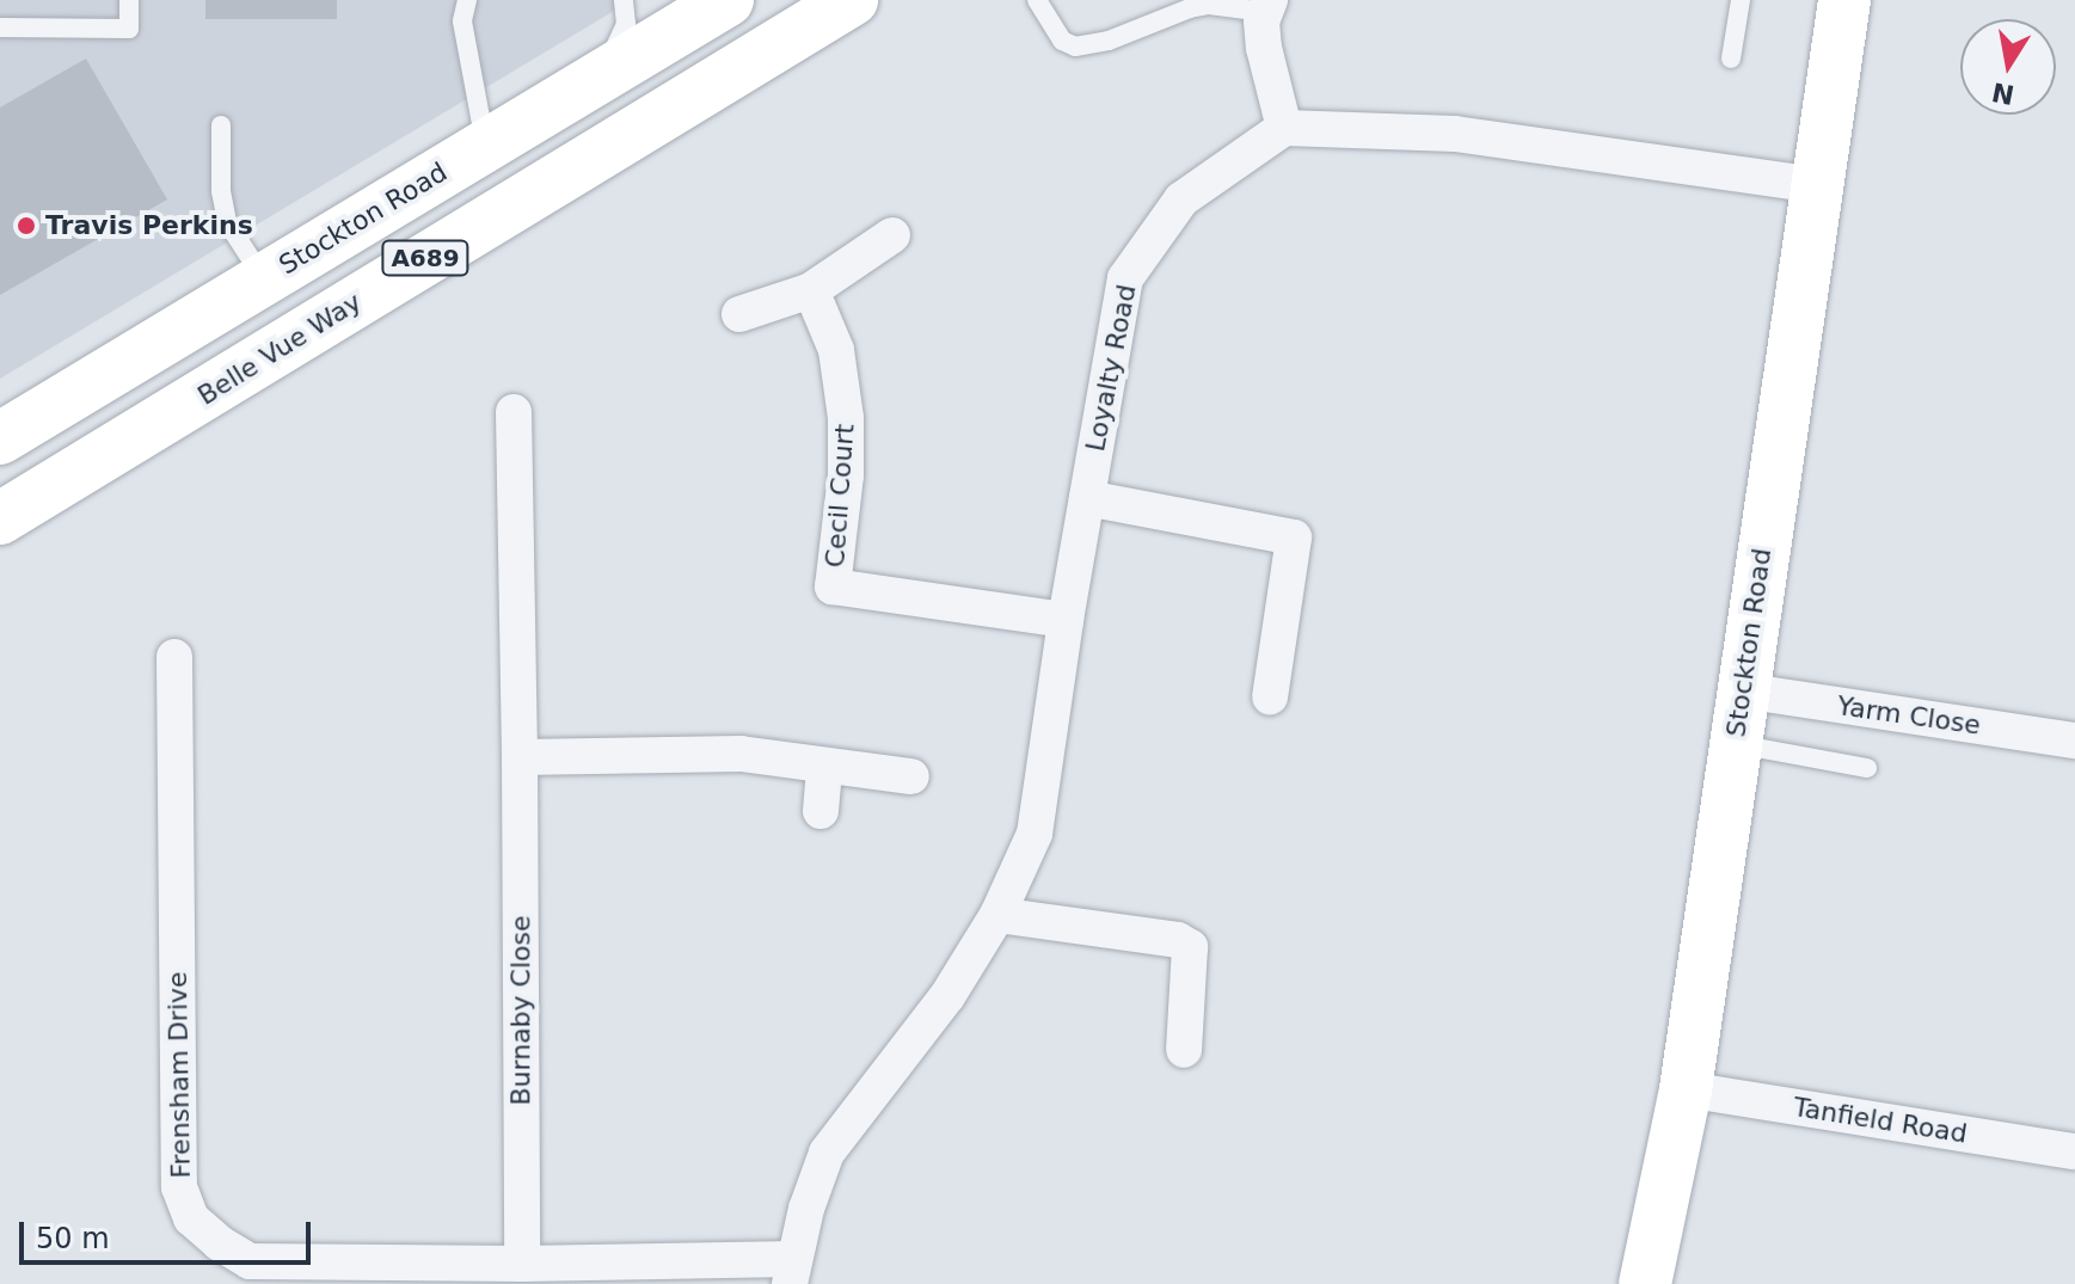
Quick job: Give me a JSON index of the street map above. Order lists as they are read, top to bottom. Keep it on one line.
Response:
{"streets":{"main road":["Stockton Road","A689","Belle Vue Way"],"street":["Loyalty Road","Cecil Court","Yarm Close","Burnaby Close","Frensham Drive","Tanfield Road"]},"crossings":[["Stockton Road","Yarm Close"],["Stockton Road","Tanfield Road"],["Loyalty Road","Cecil Court"],["Loyalty Road","Frensham Drive"],["Burnaby Close","Frensham Drive"]],"places":["Travis Perkins"],"scale_bar":"50 m","north":"bottom"}
